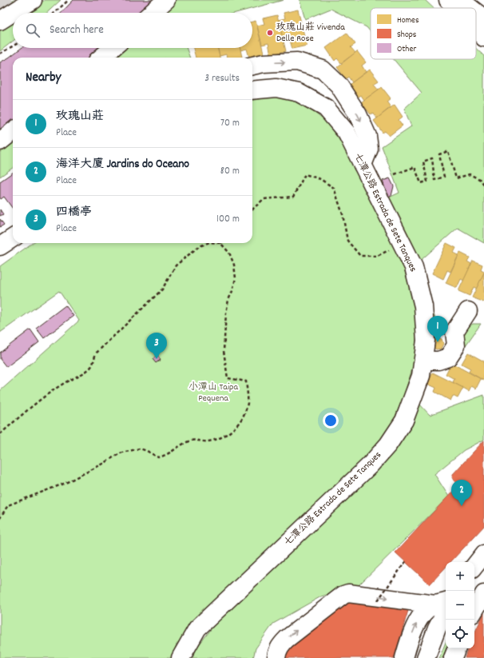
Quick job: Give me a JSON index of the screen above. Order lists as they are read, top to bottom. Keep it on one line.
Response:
{"streets":{"street":["七潭公路 Estrada de Sete Tanques"]},"parks":["小潭山 Taipa Pequena"],"places":["玫瑰山莊 Vivenda Delle Rose"],"legend":["Homes","Shops","Other"],"page":{"search":"Search here","heading":["Nearby","3 results"],"list":[{"mark":"1","name":"玫瑰山莊","note":"Place","value":"70 m"},{"mark":"2","name":"海洋大廈 Jardins do Oceano","note":"Place","value":"80 m"},{"mark":"3","name":"四橋亭","note":"Place","value":"100 m"}],"pins":["1","3","2"],"map_buttons":["+","−"]}}
